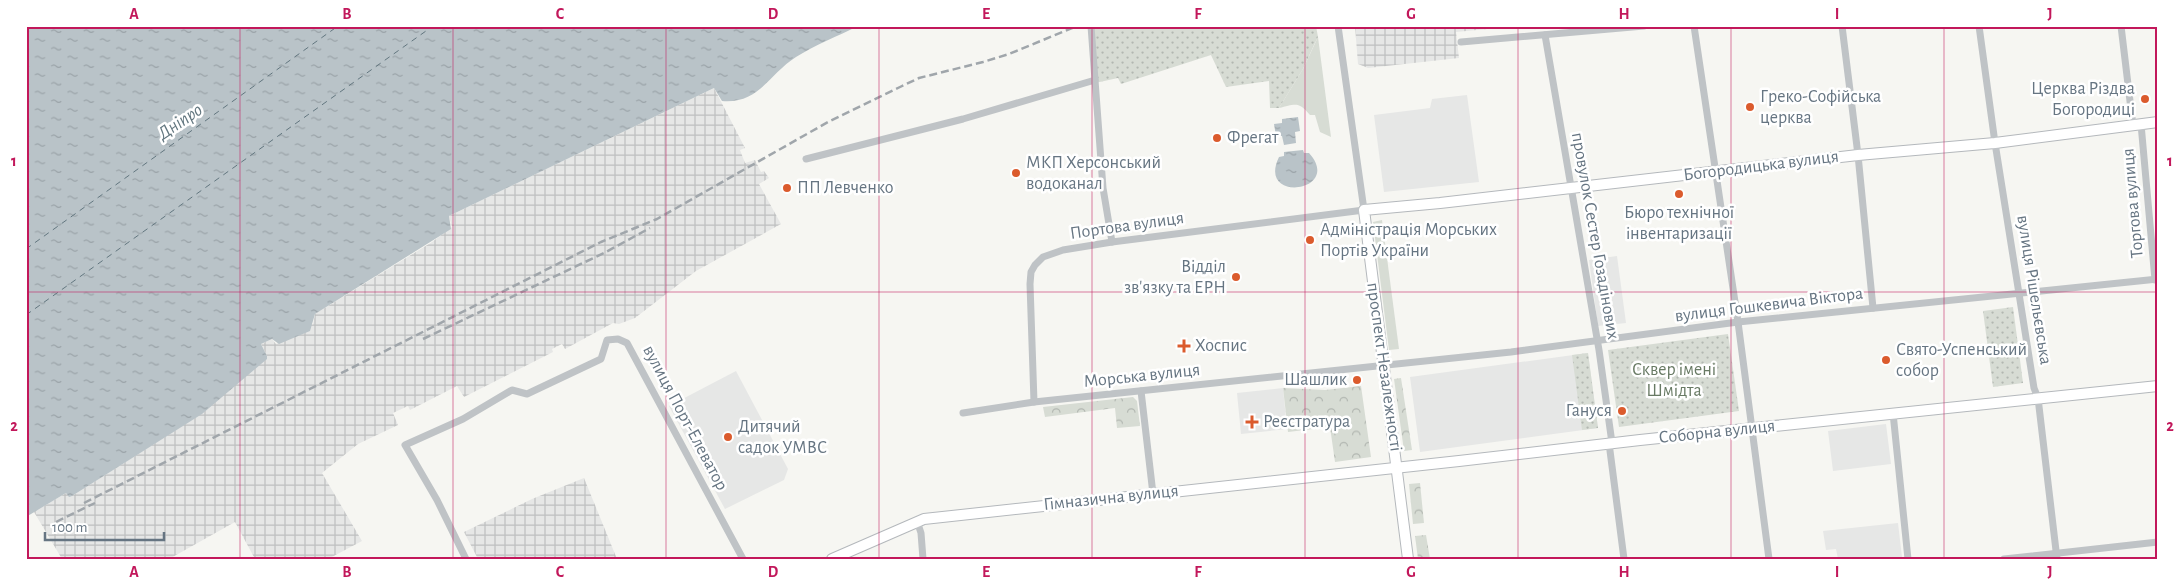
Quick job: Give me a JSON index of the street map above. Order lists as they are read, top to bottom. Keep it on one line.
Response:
{"streets":{"street":["Богородицька вулиця","Торгова вулиця","Портова вулиця","провулок Сестер Гозадінових","вулиця Рішельєвська","вулиця Гошкевича Віктора","проспект Незалежності","Морська вулиця","вулиця Порт-Елеватор","Соборна вулиця","Гімназична вулиця"]},"crossings":[["Богородицька вулиця","Торгова вулиця"],["Богородицька вулиця","Портова вулиця"],["Богородицька вулиця","провулок Сестер Гозадінових"],["Богородицька вулиця","вулиця Рішельєвська"],["Богородицька вулиця","проспект Незалежності"],["Торгова вулиця","вулиця Гошкевича Віктора"],["Портова вулиця","проспект Незалежності"],["Портова вулиця","Морська вулиця"],["провулок Сестер Гозадінових","вулиця Гошкевича Віктора"],["провулок Сестер Гозадінових","Соборна вулиця"],["вулиця Рішельєвська","вулиця Гошкевича Віктора"],["вулиця Рішельєвська","Соборна вулиця"],["вулиця Гошкевича Віктора","проспект Незалежності"],["вулиця Гошкевича Віктора","Морська вулиця"],["проспект Незалежності","Морська вулиця"],["проспект Незалежності","Соборна вулиця"],["проспект Незалежності","Гімназична вулиця"],["Соборна вулиця","Гімназична вулиця"]],"water":["Дніпро"],"parks":["Сквер імені Шмідта"],"places":{"other":["Церква Різдва Богородиці","Греко-Софійська церква","Фрегат","МКП Херсонський водоканал","ПП Левченко","Бюро технічної інвентаризації","Адміністрація Морських Портів України","Відділ зв'язку та ЕРН","Свято-Успенський собор","Шашлик","Гануся","Дитячий садок УМВС"],"health":["Хоспис","Реєстратура"]},"scale_bar":"100 m","grid":{"columns":["A","B","C","D","E","F","G","H","I","J"],"rows":["1","2"]}}
